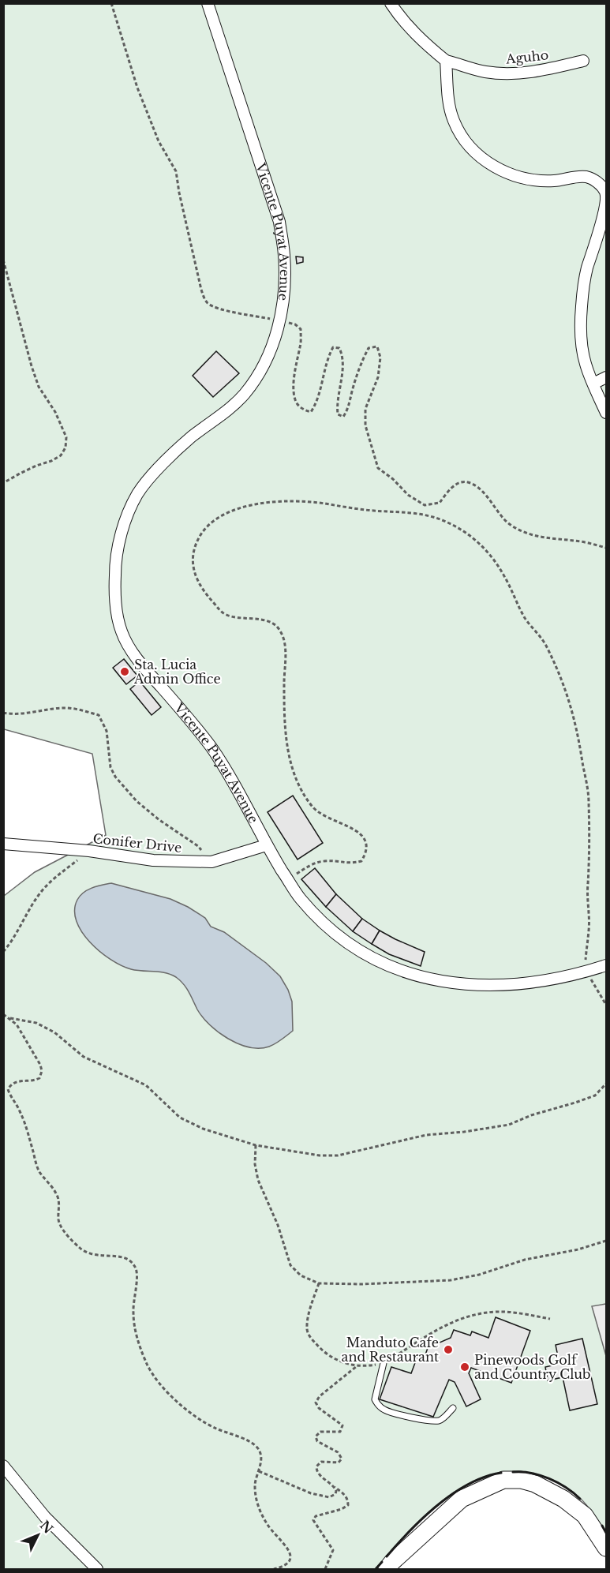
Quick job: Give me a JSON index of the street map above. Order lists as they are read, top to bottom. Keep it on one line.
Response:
{"streets":{"street":["Aguho","Vicente Puyat Avenue","Conifer Drive"]},"crossings":[["Vicente Puyat Avenue","Conifer Drive"]],"places":["Sta. Lucia Admin Office","Manduto Cafe and Restaurant","Pinewoods Golf and Country Club"],"north":"top right"}
